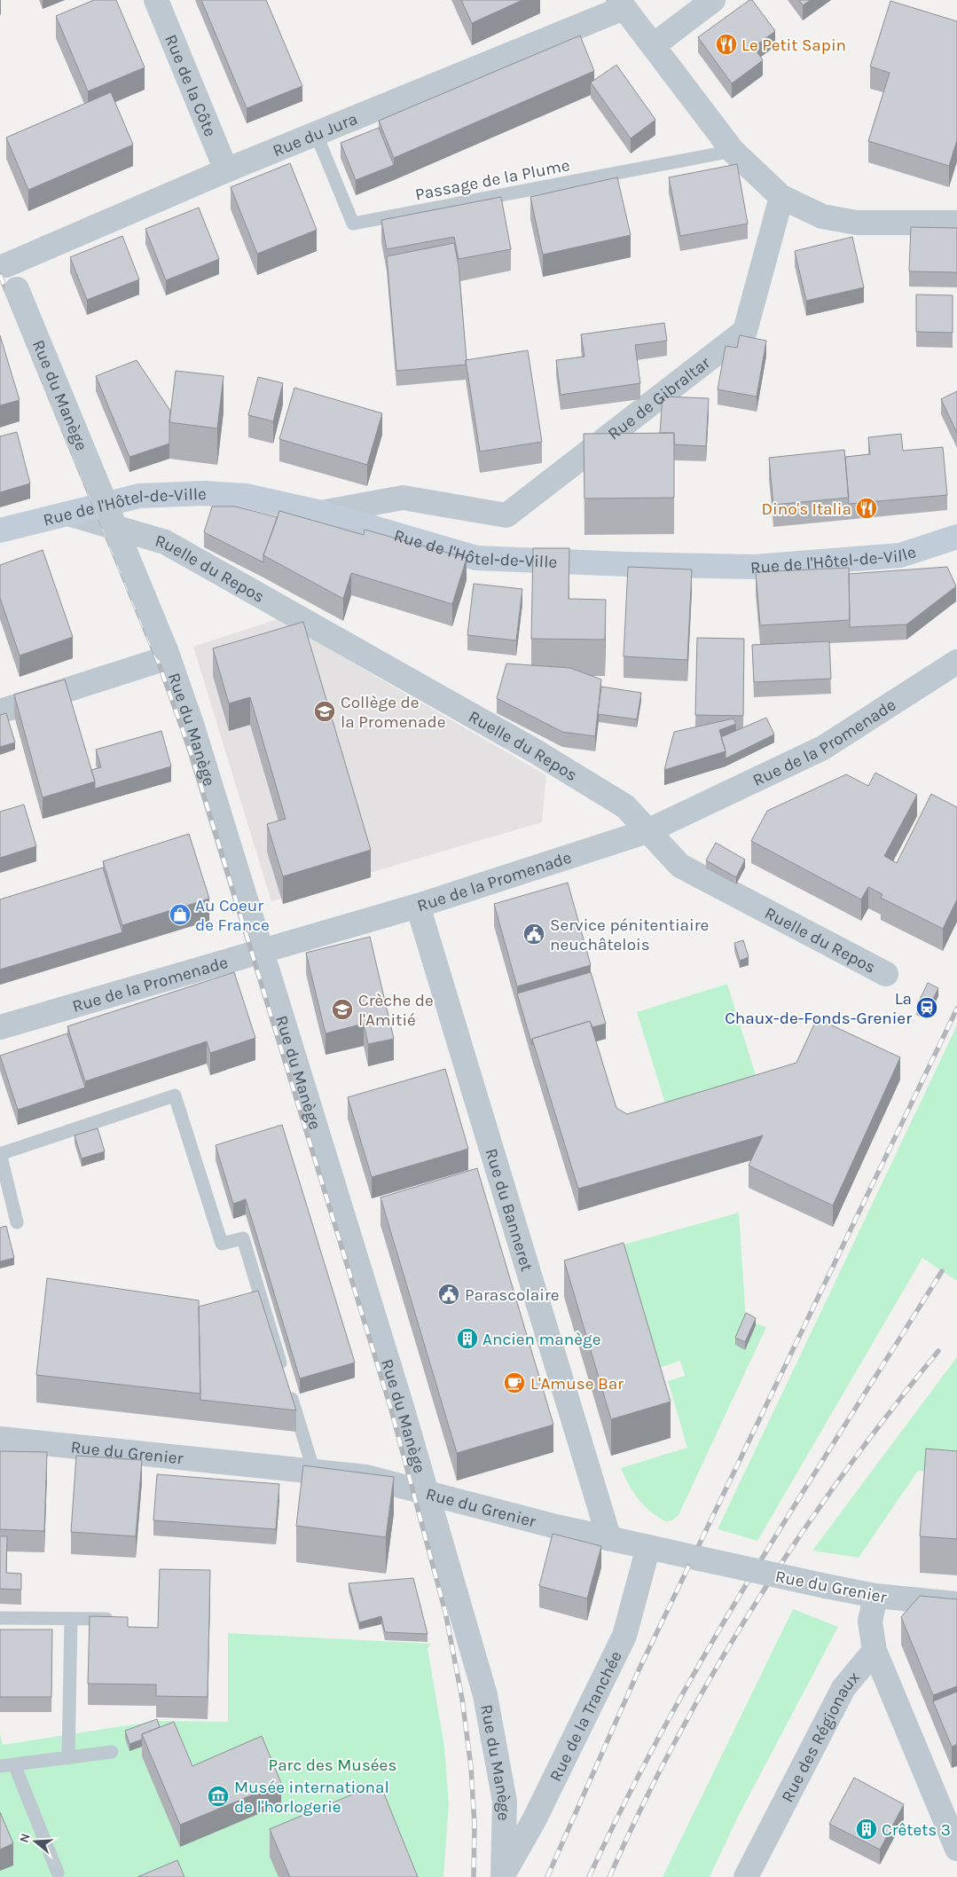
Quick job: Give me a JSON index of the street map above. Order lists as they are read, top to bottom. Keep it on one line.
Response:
{"streets":{"main road":["Rue de l'Hôtel-de-Ville"],"street":["Rue de la Côte","Rue du Jura","Rue du Manège","Rue de Gibraltar","Ruelle du Repos","Rue de la Promenade","Rue du Banneret","Rue du Grenier","Rue de la Tranchée","Rue des Régionaux"],"lane":["Passage de la Plume"]},"crossings":[["Rue de la Côte","Rue du Jura"],["Rue du Jura","Passage de la Plume"],["Rue du Jura","Rue du Manège"],["Rue du Manège","Rue de la Promenade"],["Rue du Manège","Rue du Grenier"],["Rue du Manège","Rue de la Tranchée"],["Rue de Gibraltar","Rue de l'Hôtel-de-Ville"],["Rue de l'Hôtel-de-Ville","Ruelle du Repos"],["Ruelle du Repos","Rue de la Promenade"],["Rue de la Promenade","Rue du Banneret"],["Rue du Banneret","Rue du Grenier"],["Rue du Grenier","Rue de la Tranchée"]],"parks":["Parc des Musées"],"places":{"restaurant":["Le Petit Sapin","Dino's Italia"],"school or university":["Collège de la Promenade","Crèche de l'Amitié"],"shop":["Au Coeur de France"],"public building":["Service pénitentiaire neuchâtelois","Parascolaire"],"station":["La Chaux-de-Fonds-Grenier"],"building":["Ancien manège","Crêtets 3"],"cafe":["L'Amuse Bar"],"museum":["Musée international de l'horlogerie"]},"north":"left"}
